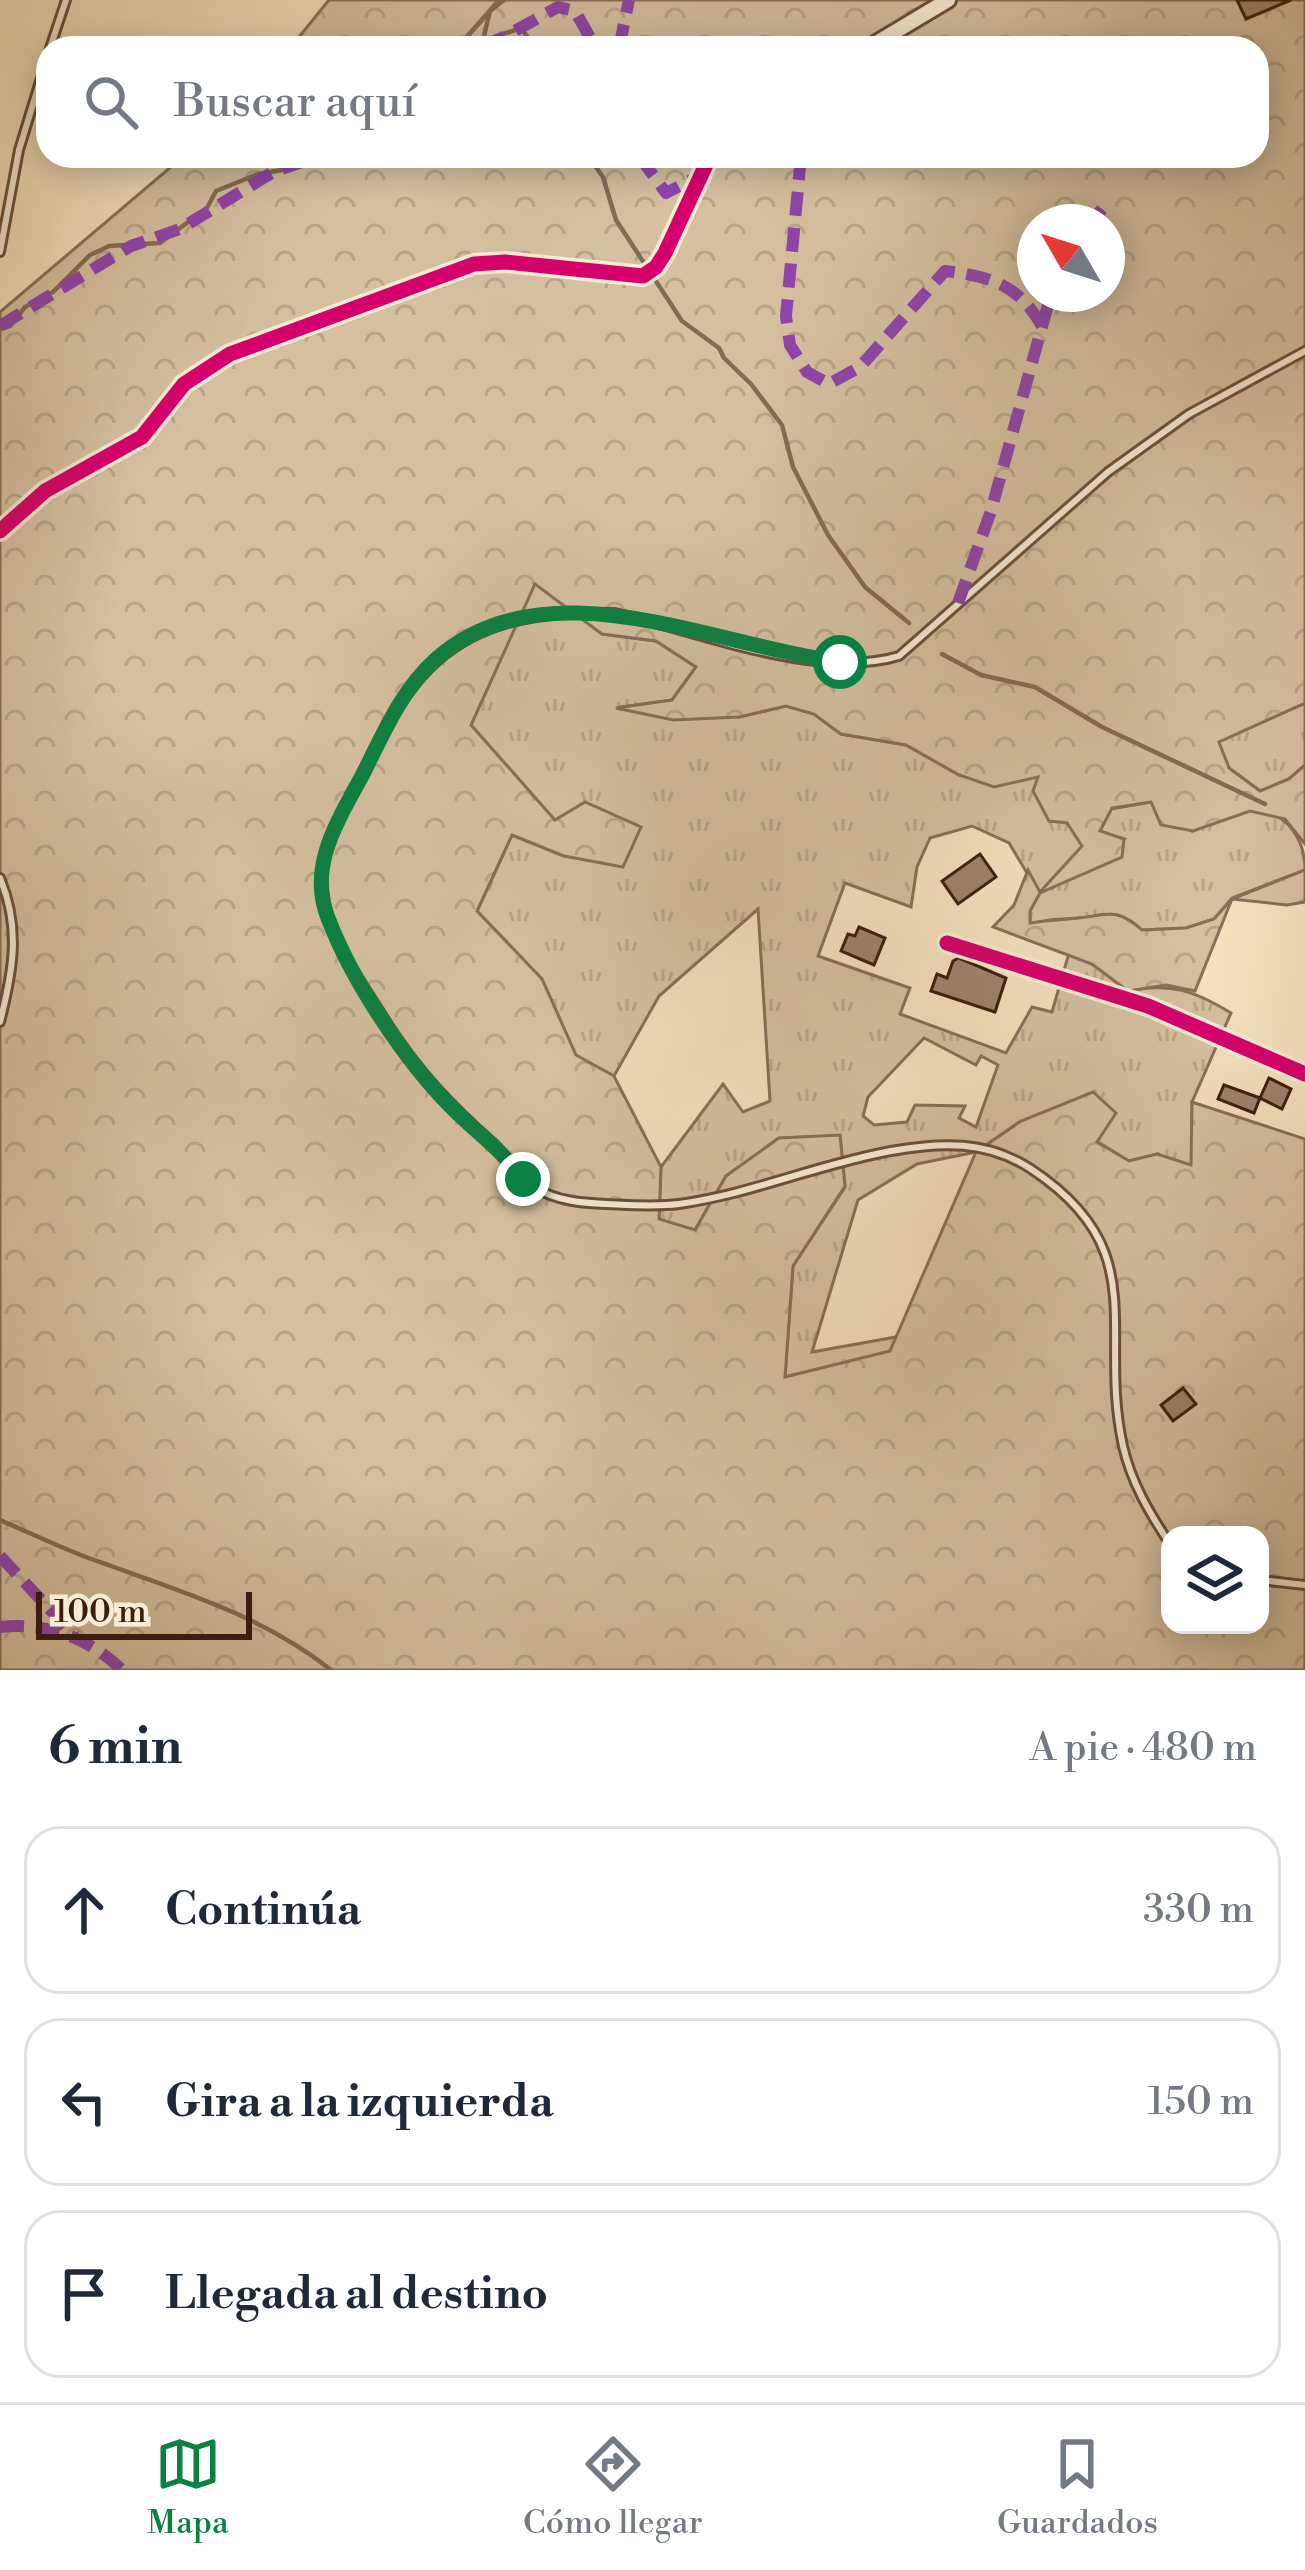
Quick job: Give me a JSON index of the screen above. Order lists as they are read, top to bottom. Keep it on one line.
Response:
{"scale_bar":"100 m","north":"top left","page":{"search":"Buscar aquí","scale":"100 m","heading":["6 min","A pie · 480 m"],"list":[["Continúa","330 m"],["Gira a la izquierda","150 m"],"Llegada al destino"],"nav":["Mapa","Cómo llegar","Guardados"]}}
